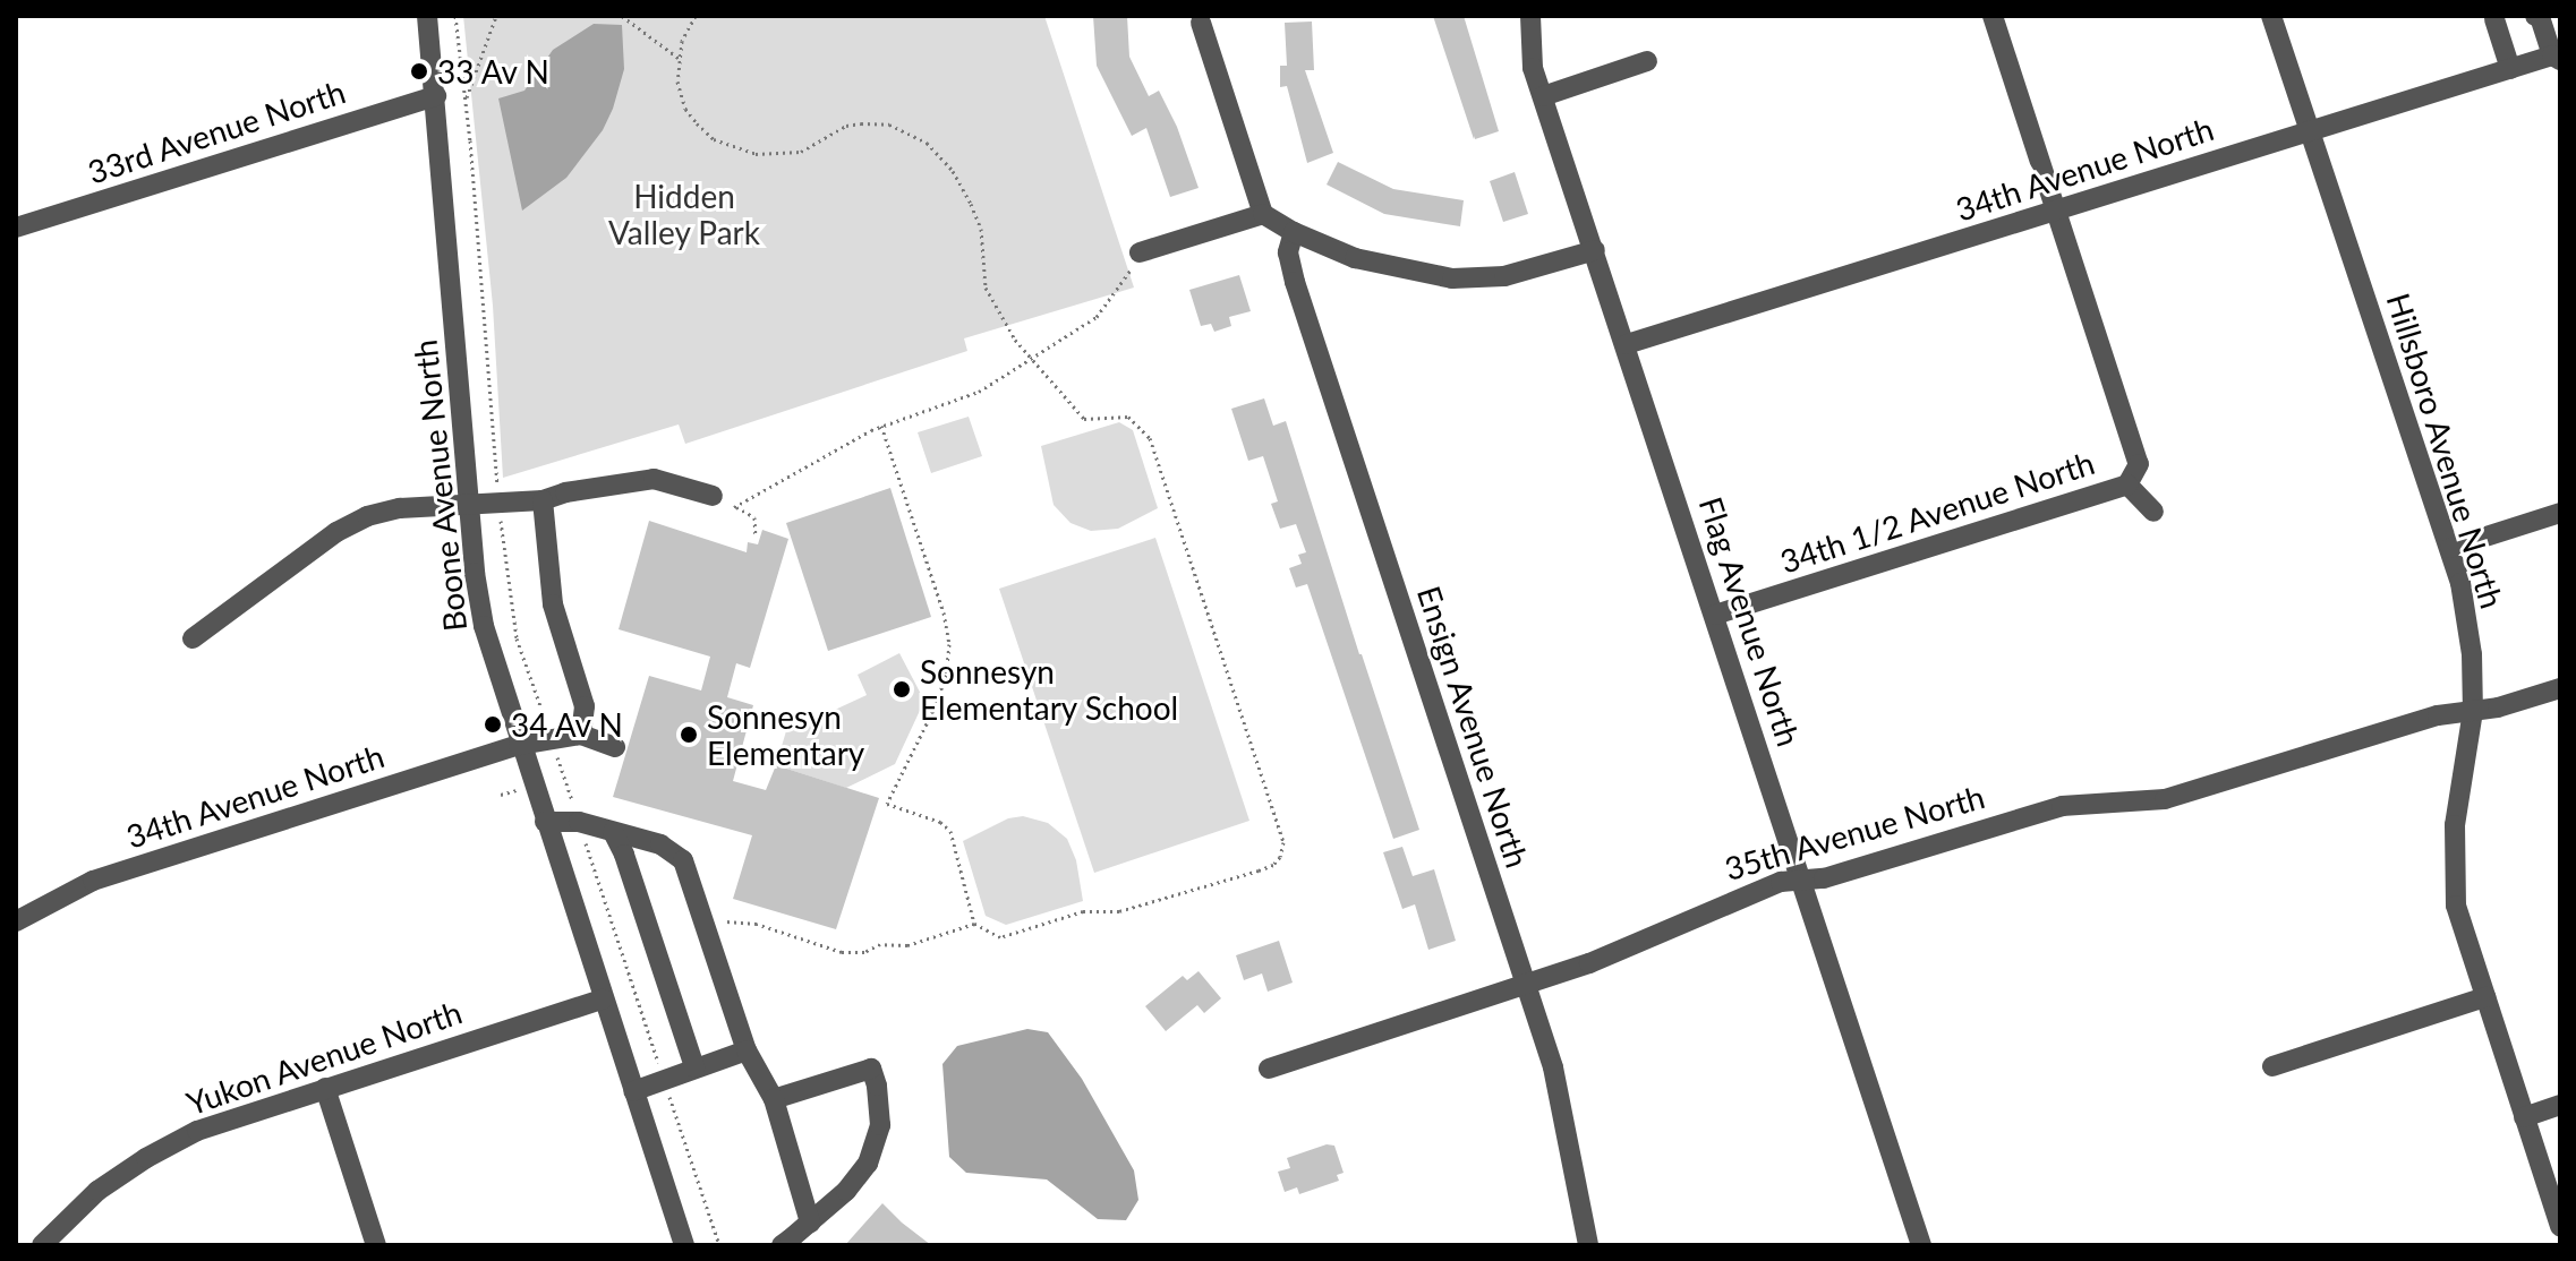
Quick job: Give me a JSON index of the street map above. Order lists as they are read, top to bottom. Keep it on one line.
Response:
{"streets":{"street":["33rd Avenue North","34th Avenue North","Hillsboro Avenue North","Boone Avenue North","34th 1/2 Avenue North","Flag Avenue North","Ensign Avenue North","35th Avenue North","Yukon Avenue North"]},"crossings":[["33rd Avenue North","Boone Avenue North"],["34th Avenue North","Hillsboro Avenue North"],["34th Avenue North","Boone Avenue North"],["34th Avenue North","Flag Avenue North"],["Hillsboro Avenue North","35th Avenue North"],["Boone Avenue North","Yukon Avenue North"],["34th 1/2 Avenue North","Flag Avenue North"],["Flag Avenue North","35th Avenue North"],["Ensign Avenue North","35th Avenue North"]],"parks":["Hidden Valley Park"],"places":["33 Av N","Sonnesyn Elementary School","34 Av N","Sonnesyn Elementary"]}
